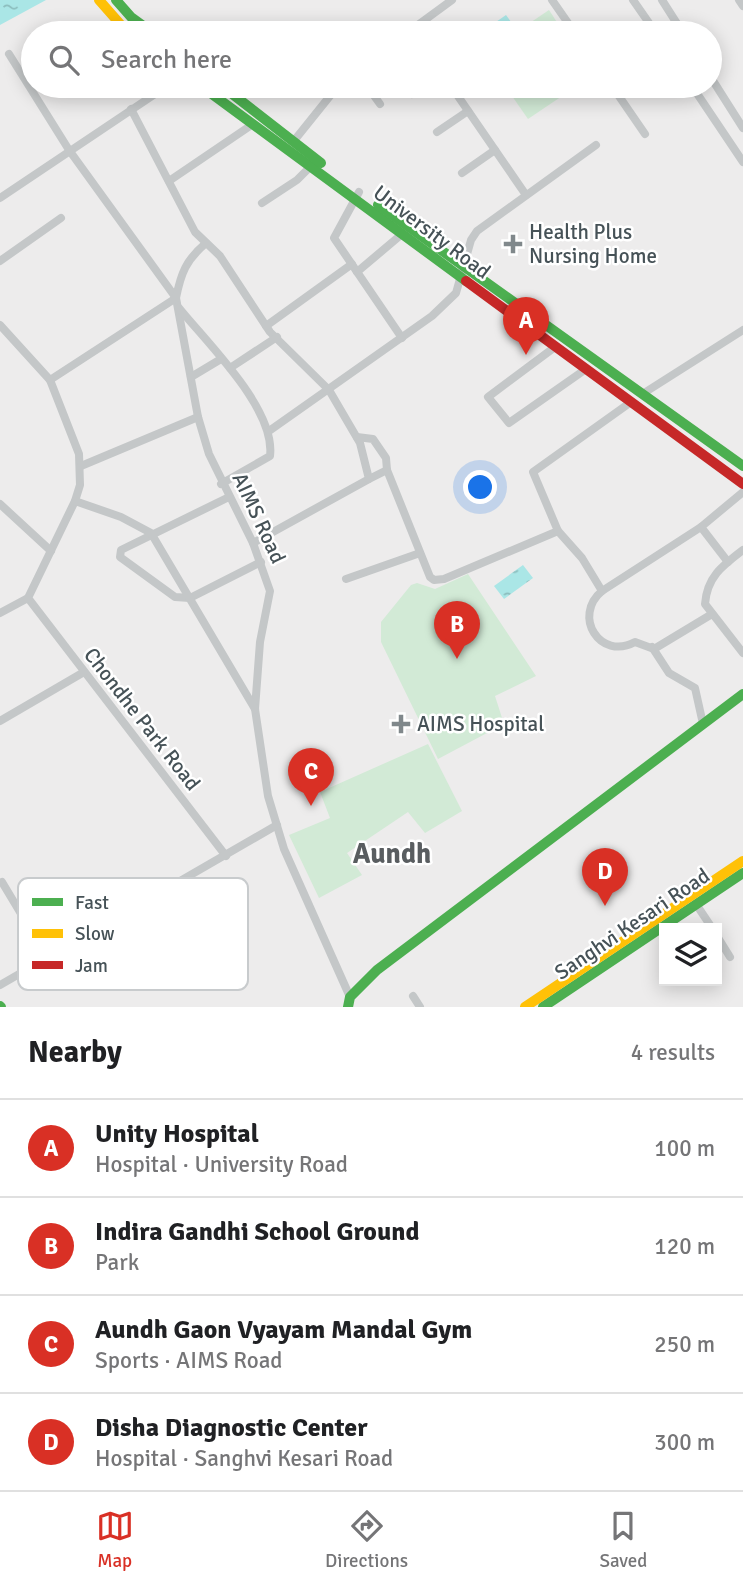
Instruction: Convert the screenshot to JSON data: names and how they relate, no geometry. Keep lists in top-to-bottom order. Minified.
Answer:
{"streets":{"main road":["University Road","AIMS Road","Sanghvi Kesari Road"],"street":["Chondhe Park Road"]},"districts":["Aundh"],"places":{"health":["Health Plus Nursing Home","AIMS Hospital"]},"legend":["Fast","Slow","Jam"],"page":{"search":"Search here","pins":["A","B","C","D"],"heading":["Nearby","4 results"],"list":[{"mark":"A","name":"Unity Hospital","note":"Hospital · University Road","value":"100 m"},{"mark":"B","name":"Indira Gandhi School Ground","note":"Park","value":"120 m"},{"mark":"C","name":"Aundh Gaon Vyayam Mandal Gym","note":"Sports · AIMS Road","value":"250 m"},{"mark":"D","name":"Disha Diagnostic Center","note":"Hospital · Sanghvi Kesari Road","value":"300 m"}],"nav":["Map","Directions","Saved"]}}
